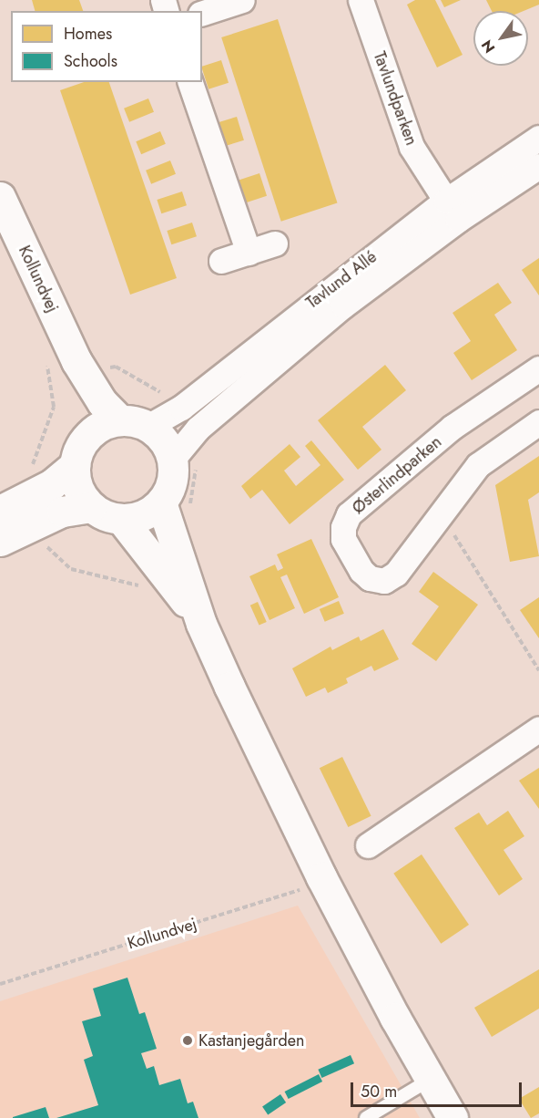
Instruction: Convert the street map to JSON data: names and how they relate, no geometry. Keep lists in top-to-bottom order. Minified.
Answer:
{"streets":{"street":["Tavlundparken","Kollundvej","Tavlund Allé","Østerlindparken"]},"crossings":[["Tavlundparken","Tavlund Allé"],["Kollundvej","Tavlund Allé"]],"places":["Kastanjegården"],"legend":["Homes","Schools"],"scale_bar":"50 m","north":"bottom left"}
